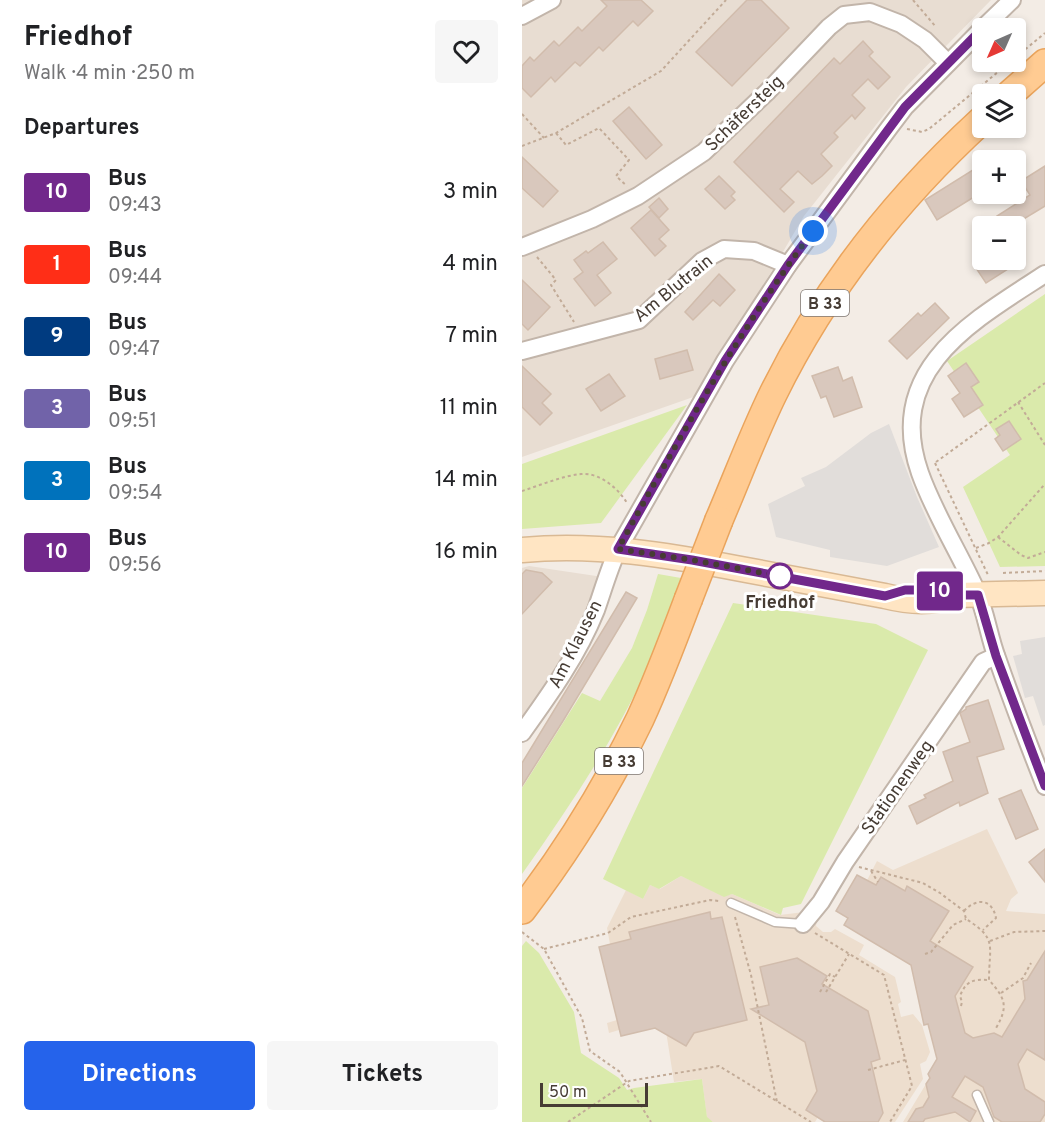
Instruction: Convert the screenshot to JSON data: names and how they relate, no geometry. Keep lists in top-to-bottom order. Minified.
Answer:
{"streets":{"main road":["B 33"],"street":["Schäfersteig","Am Blutrain","Am Klausen","Stationenweg"]},"crossings":[["Schäfersteig","Am Klausen"],["Am Blutrain","Am Klausen"]],"places":["Friedhof"],"lines":["bus line 10"],"scale_bar":"50 m","north":"bottom left","page":{"heading":[["Friedhof","Walk · 4 min · 250 m"],"Departures"],"on_map":"10","map_buttons":["+","−"],"list":[{"mark":"10","name":"Bus","note":"09:43","value":"3 min"},{"mark":"1","name":"Bus","note":"09:44","value":"4 min"},{"mark":"9","name":"Bus","note":"09:47","value":"7 min"},{"mark":"3","name":"Bus","note":"09:51","value":"11 min"},{"mark":"3","name":"Bus","note":"09:54","value":"14 min"},{"mark":"10","name":"Bus","note":"09:56","value":"16 min"}],"buttons":["Directions","Tickets"],"scale":"50 m"}}
